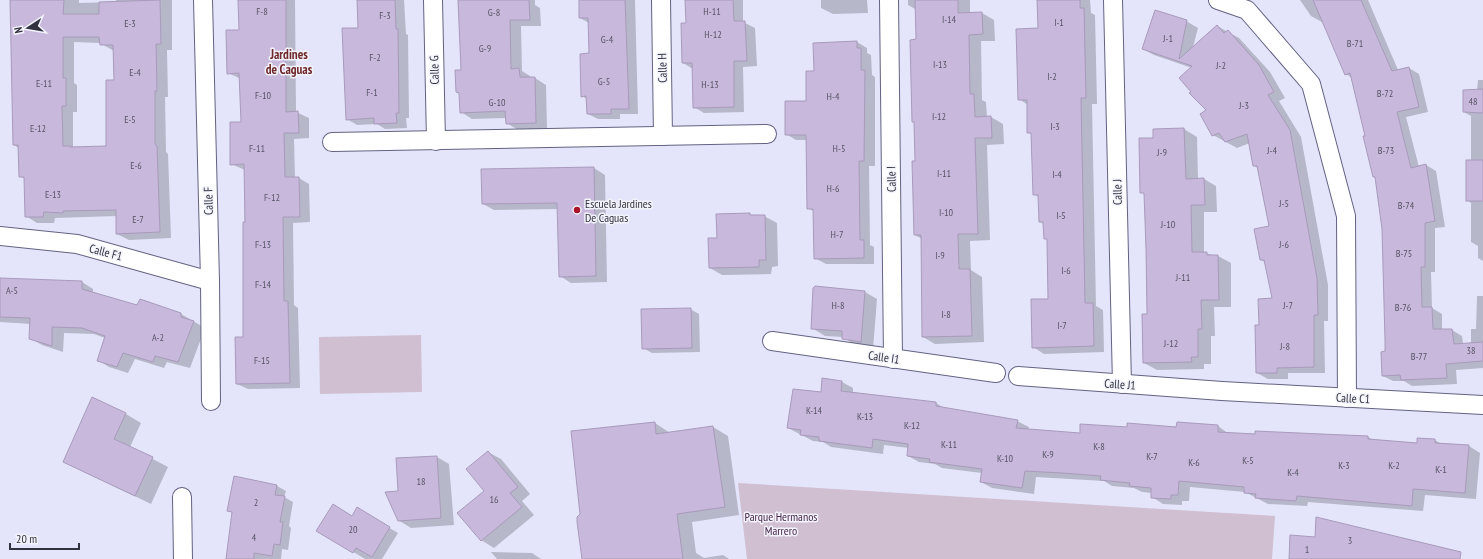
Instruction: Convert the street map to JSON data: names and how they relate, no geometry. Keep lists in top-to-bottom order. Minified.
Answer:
{"streets":{"street":["Calle H","Calle G","Calle I","Calle J","Calle F","Calle F1","Calle I1","Calle J1","Calle C1"]},"crossings":[["Calle I","Calle I1"],["Calle J","Calle J1"],["Calle F","Calle F1"],["Calle J1","Calle C1"]],"districts":["Jardines de Caguas"],"parks":["Parque Hermanos Marrero"],"places":["Escuela Jardines De Caguas"],"house_numbers":["F-8","H-11","G-8","F-3","I-14","I-1","E-3","H-12","J-1","G-4","B-71","G-9","F-2","I-13","J-2","E-4","I-2","G-5","E-11","H-13","F-1","B-72","F-10","H-4","48","G-10","J-3","I-12","E-5","I-3","E-12","F-11","H-5","J-4","B-73","J-9","E-6","I-11","I-4","H-6","E-13","F-12","J-5","B-74","I-10","I-5","E-7","J-10","H-7","F-13","J-6","B-75","I-9","I-6","J-11","F-14","A-5","H-8","J-7","B-76","I-8","I-7","A-2","J-12","J-8","38","B-77","F-15","K-14","K-13","K-12","K-11","K-8","K-9","K-7","K-10","K-5","K-6","K-3","K-2","K-1","K-4","18","16","2","20","4","3","1"],"scale_bar":"20 m","north":"left"}
